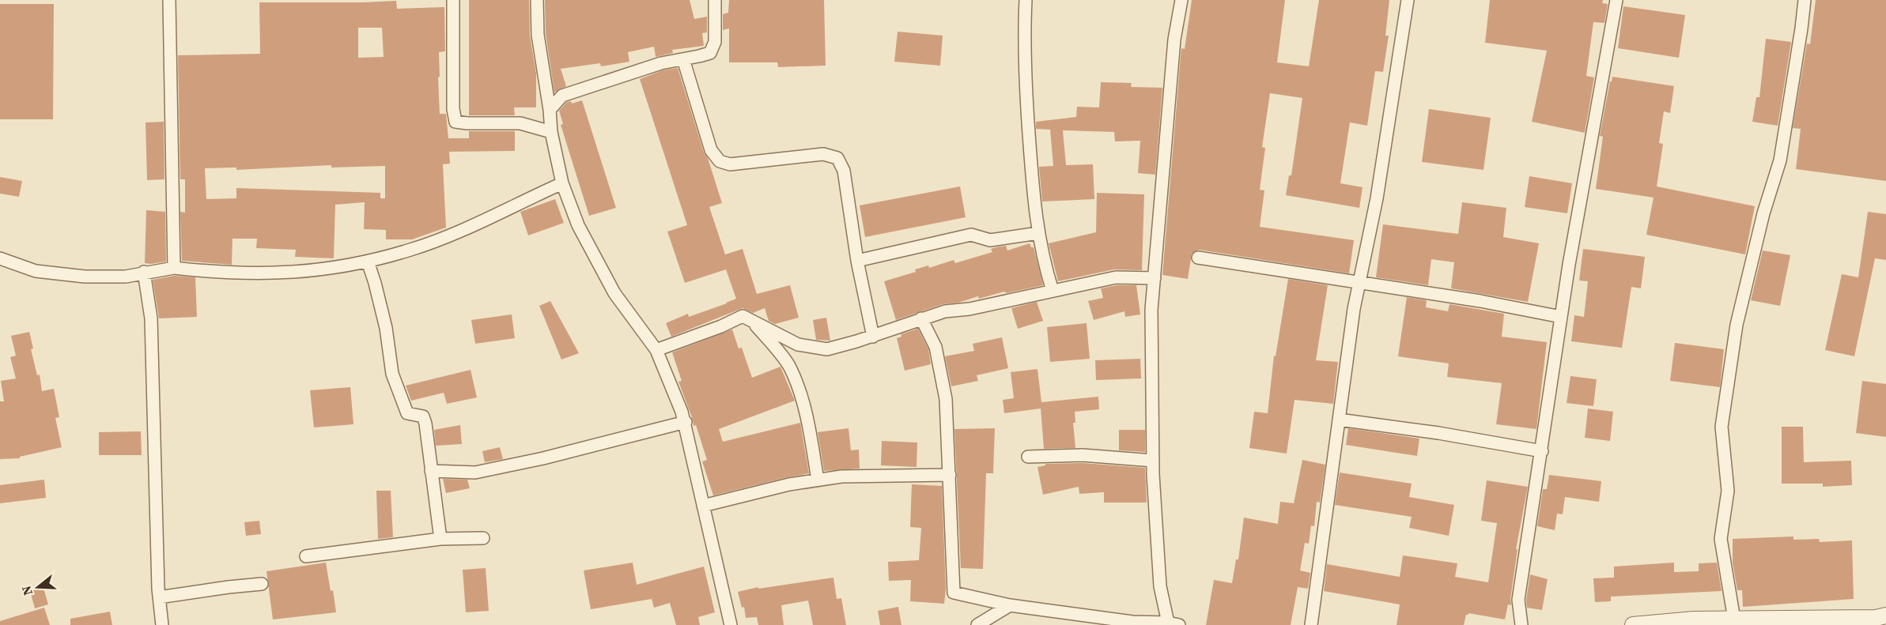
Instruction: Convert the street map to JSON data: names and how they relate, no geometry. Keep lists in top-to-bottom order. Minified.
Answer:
{"north":"left"}
